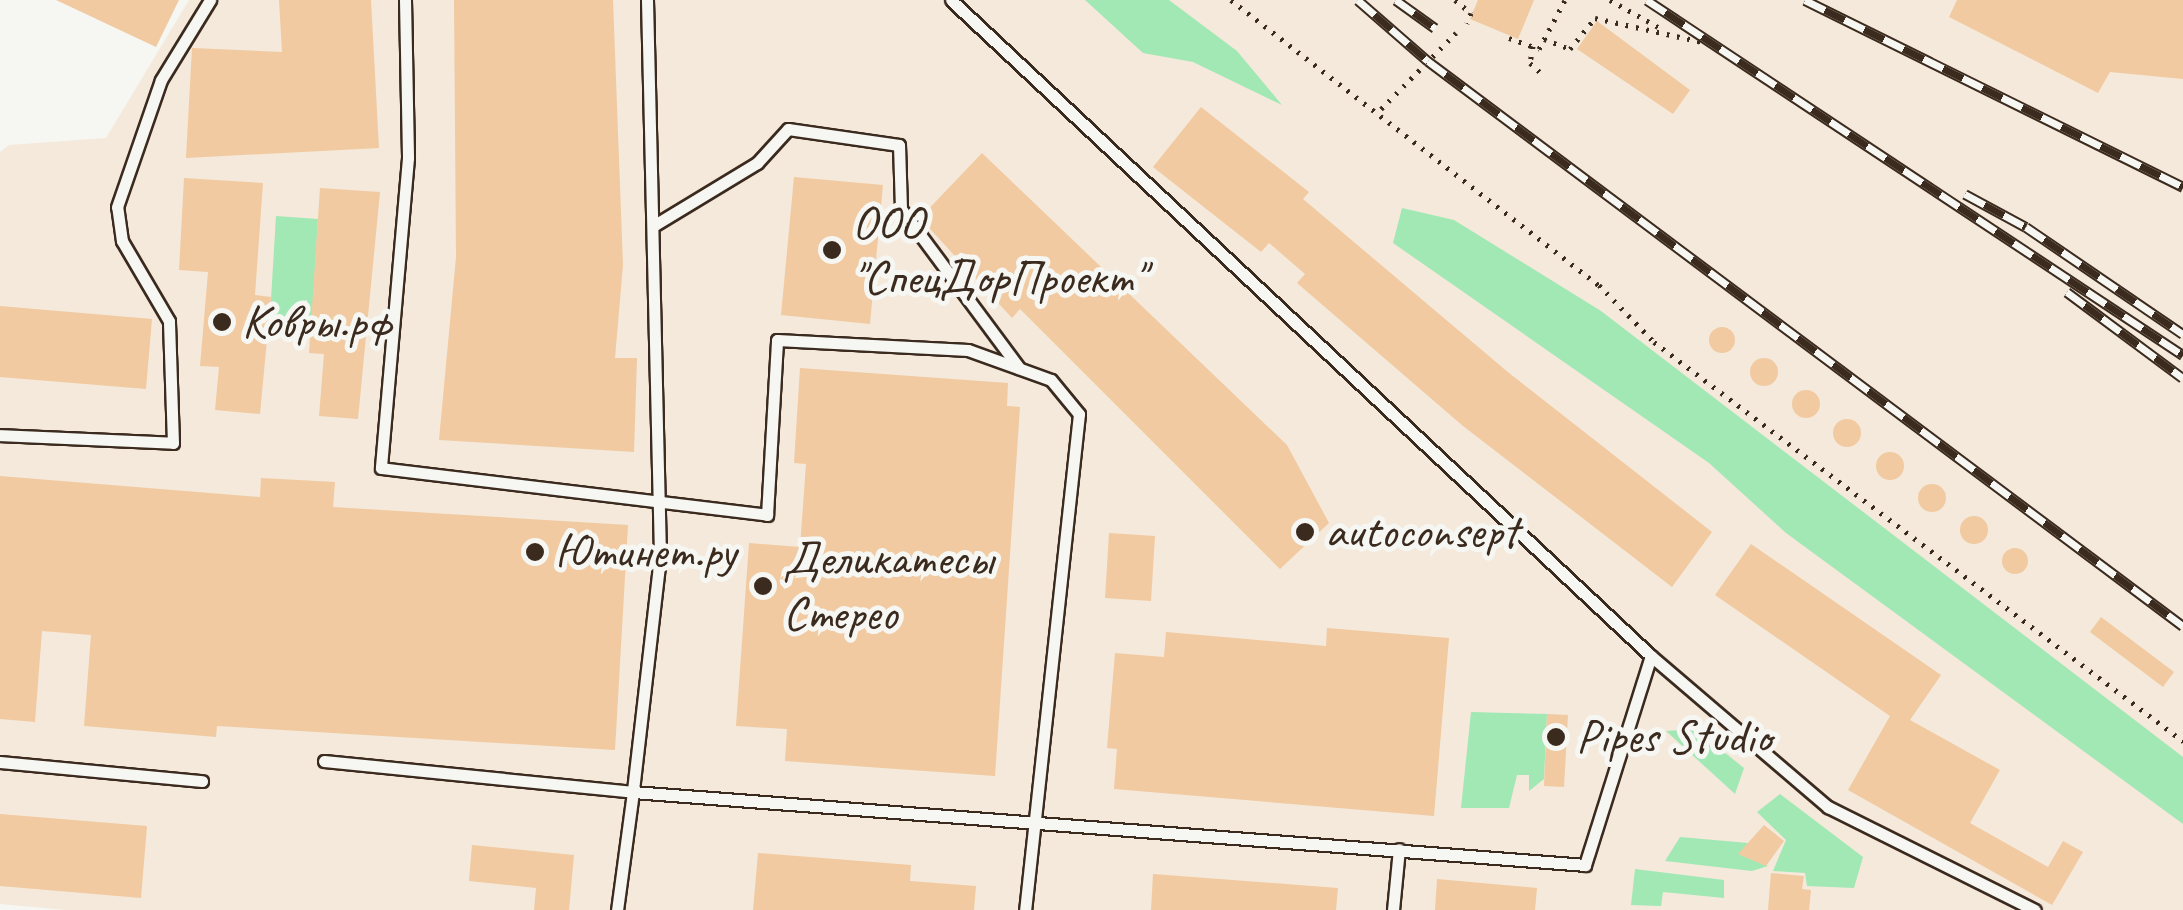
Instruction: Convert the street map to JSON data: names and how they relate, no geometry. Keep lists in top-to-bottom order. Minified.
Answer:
{"places":["ООО \"СпецДорПроект\"","Ковры.рф","autoconsept","Ютинет.ру","Деликатесы Стерео","Pipes Studio"]}
